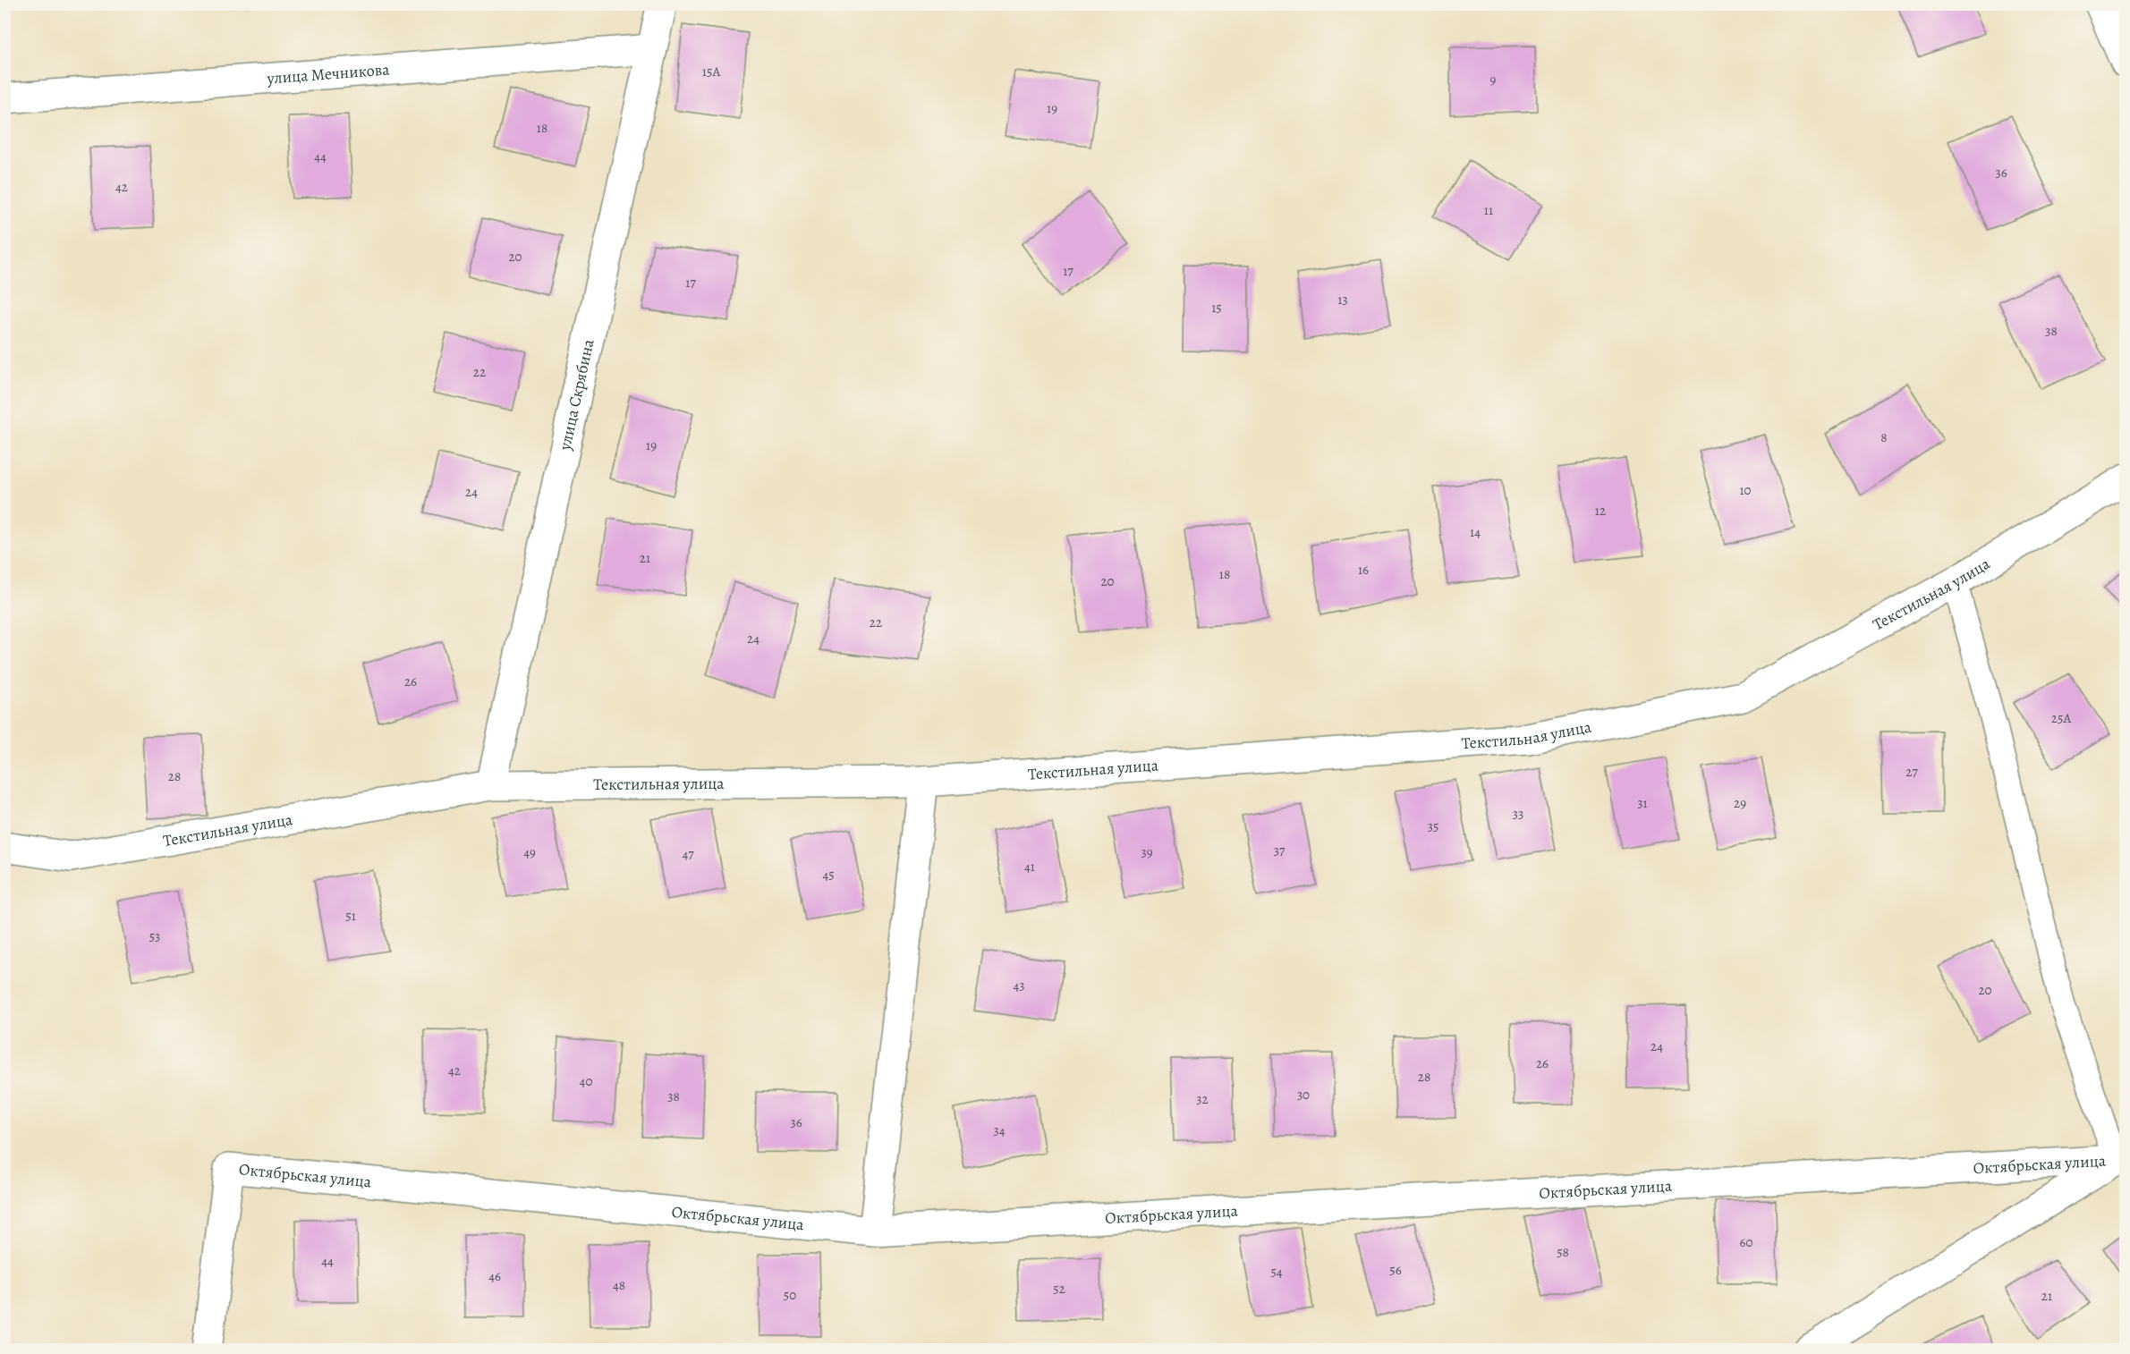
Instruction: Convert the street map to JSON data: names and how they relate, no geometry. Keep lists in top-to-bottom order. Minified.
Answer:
{"streets":{"street":["улица Мечникова","улица Скрябина","Текстильная улица","Октябрьская улица"]},"crossings":[["улица Мечникова","улица Скрябина"],["улица Скрябина","Текстильная улица"]],"house_numbers":["15А","9","19","18","44","36","42","11","20","17","17","13","15","38","22","8","19","10","24","12","14","21","16","18","20","22","24","26","25А","27","28","31","29","33","35","37","49","39","47","41","45","51","53","43","20","24","26","42","28","40","30","38","32","36","34","60","58","44","56","54","46","48","52","50","21"]}
